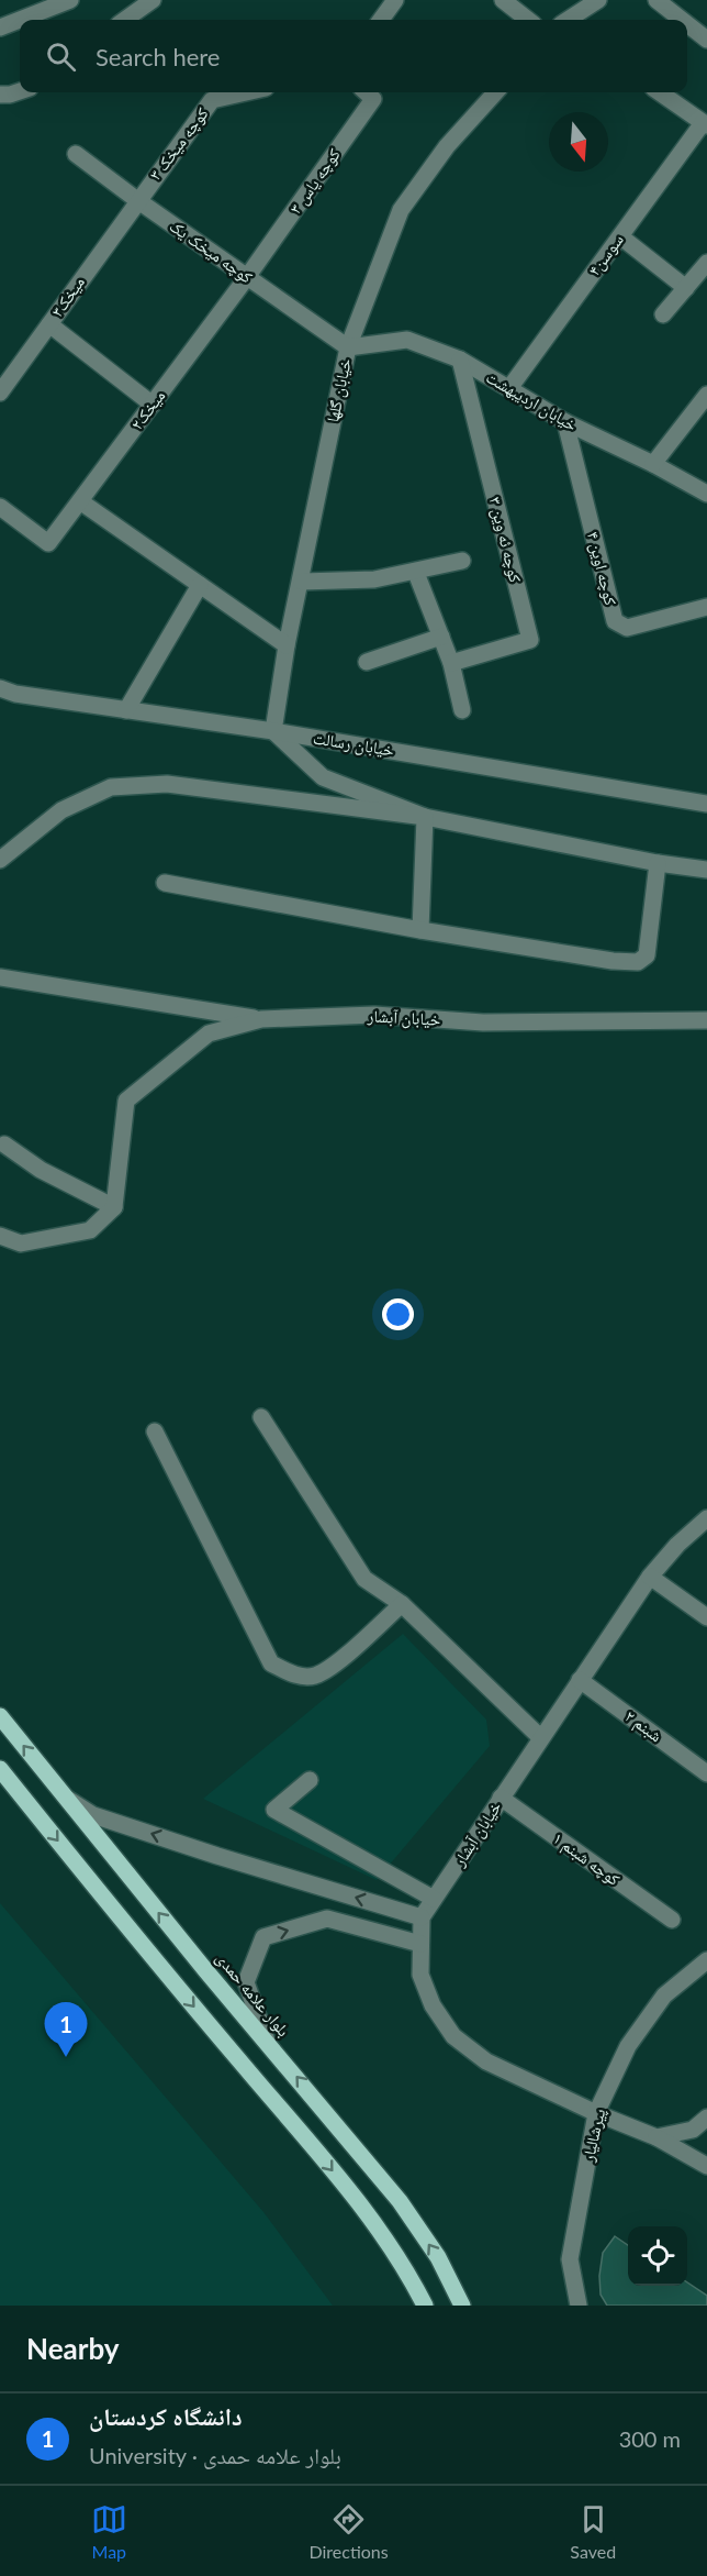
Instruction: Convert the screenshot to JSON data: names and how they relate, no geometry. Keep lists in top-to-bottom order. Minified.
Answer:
{"streets":{"main road":["بلوار علامه حمدی"],"street":["کوچه میخک ۳","کوچه یاس ۳","کوچه میخک یک","سوسن۴","میخک۳","خیابان گلها","خیابان اردیبهشت","میخک۲","کوچه ئه وین ۳","کوچه اوین ۴","خیابان رسالت","خیابان آبشار","شبنم ۲","کوچه شبنم ۱","پیرشالیار"]},"crossings":[["کوچه میخک ۳","کوچه میخک یک"],["کوچه میخک ۳","میخک۳"],["کوچه یاس ۳","کوچه میخک یک"],["کوچه یاس ۳","میخک۲"],["کوچه میخک یک","میخک۳"],["کوچه میخک یک","خیابان گلها"],["کوچه میخک یک","خیابان اردیبهشت"],["کوچه میخک یک","میخک۲"],["سوسن۴","خیابان اردیبهشت"],["خیابان گلها","خیابان اردیبهشت"],["خیابان گلها","خیابان رسالت"],["خیابان اردیبهشت","کوچه ئه وین ۳"],["خیابان اردیبهشت","کوچه اوین ۴"],["خیابان آبشار","شبنم ۲"],["خیابان آبشار","کوچه شبنم ۱"]],"north":"bottom","page":{"search":"Search here","pins":"1","heading":"Nearby","list":[{"mark":"1","name":"دانشگاه کردستان","note":"University · بلوار علامه حمدی","value":"300 m"}],"nav":["Map","Directions","Saved"]}}
